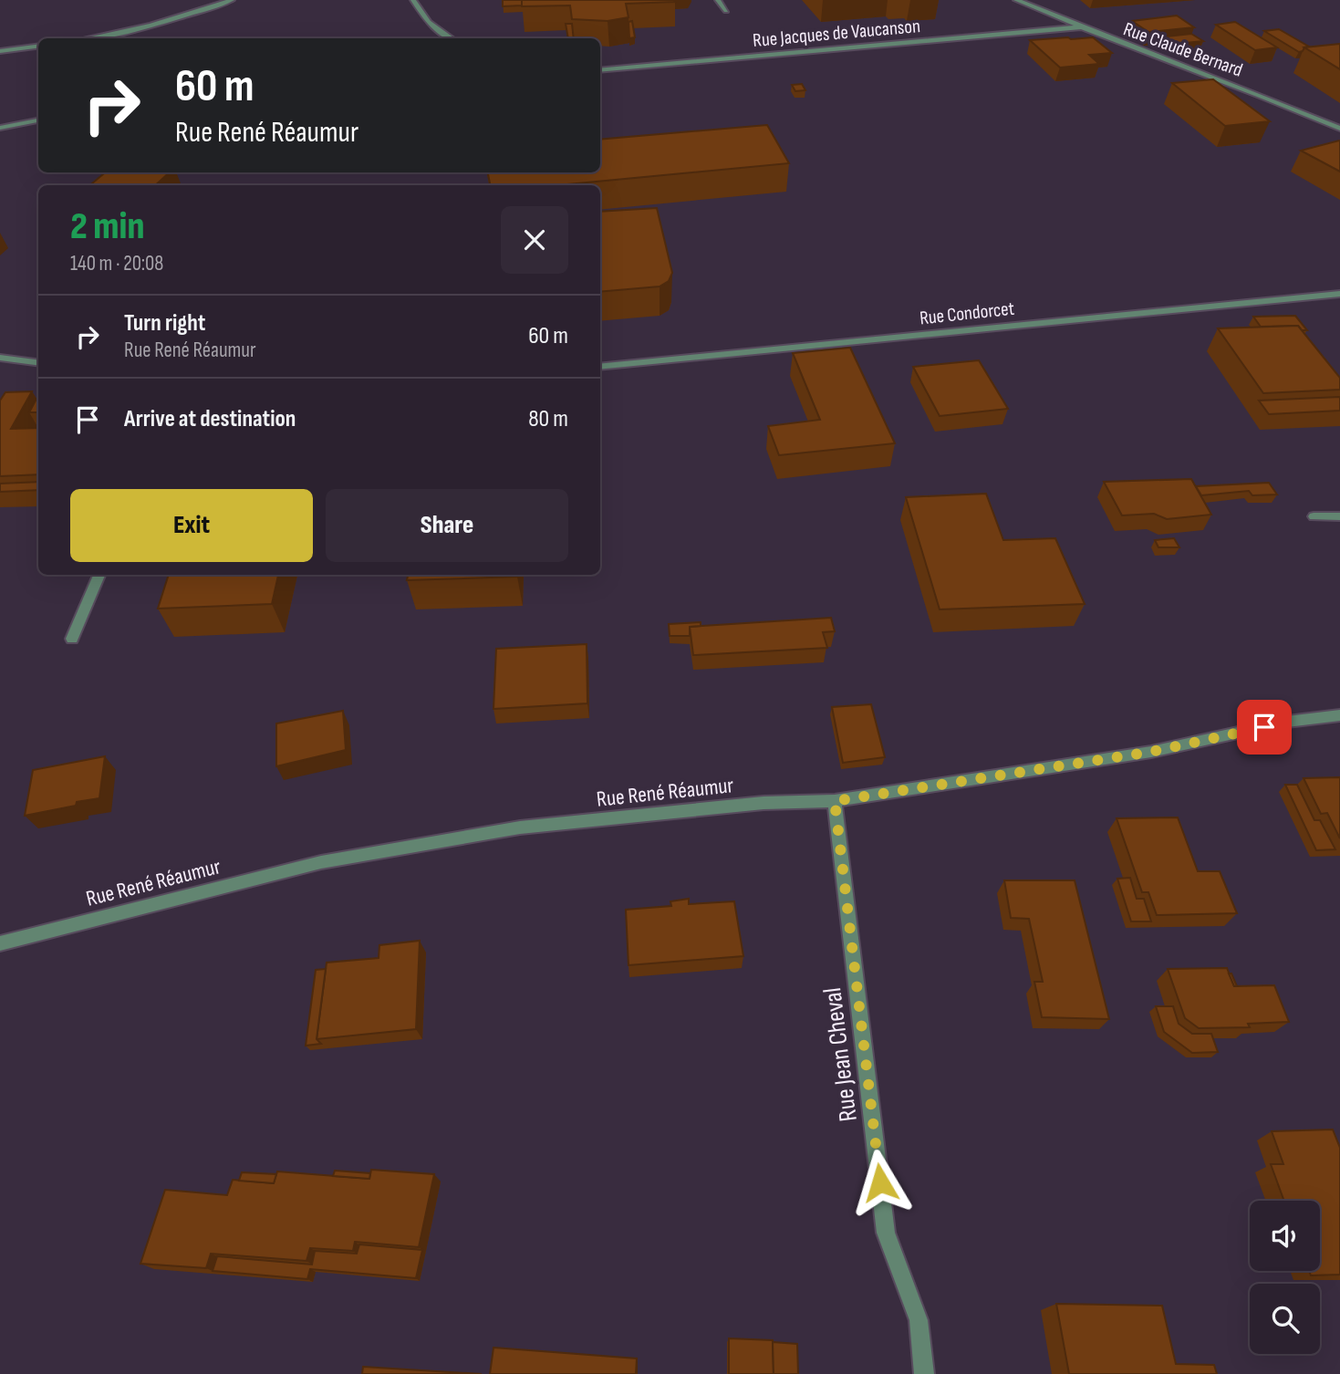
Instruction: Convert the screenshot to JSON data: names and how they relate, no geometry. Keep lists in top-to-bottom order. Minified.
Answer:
{"streets":{"street":["Rue Jacques de Vaucanson","Rue Claude Bernard","Rue Condorcet","Rue René Réaumur","Rue Jean Cheval"]},"crossings":[["Rue Jacques de Vaucanson","Rue Claude Bernard"],["Rue René Réaumur","Rue Jean Cheval"]],"page":{"turn":["60 m","Rue René Réaumur"],"heading":["2 min","140 m · 20:08"],"list":[{"name":"Turn right","note":"Rue René Réaumur","value":"60 m"},{"name":"Arrive at destination","value":"80 m"}],"buttons":["Exit","Share"]}}
